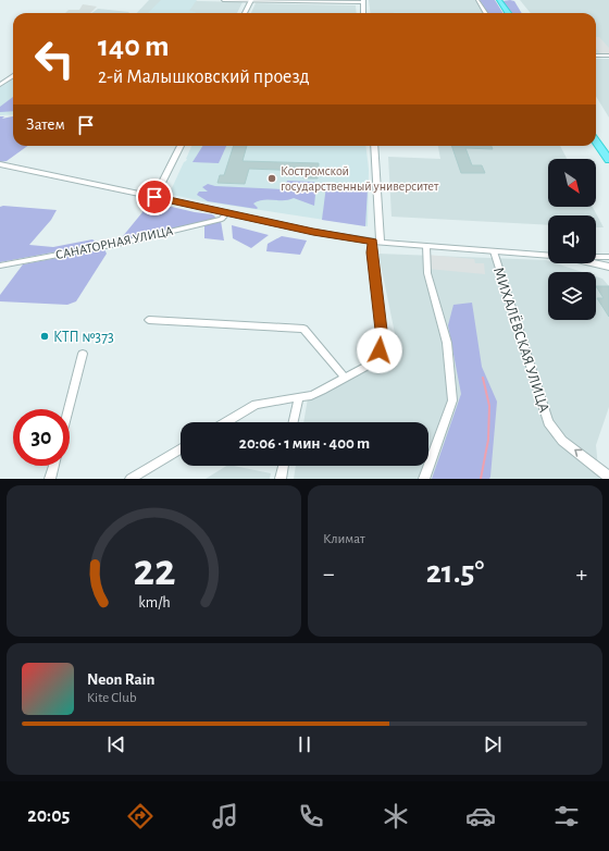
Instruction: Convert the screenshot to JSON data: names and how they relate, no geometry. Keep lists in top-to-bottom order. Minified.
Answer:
{"streets":{"street":["САНАТОРНАЯ УЛИЦА","МИХАЛЁВСКАЯ УЛИЦА"]},"one_way":["МИХАЛЁВСКАЯ УЛИЦА"],"places":["Костромской государственный университет","КТП №373"],"north":"bottom right","page":{"turn":["140 m","2-й Малышковский проезд"],"then":"Затем","limit":"30","trip":"20:06 · 1 мин · 400 m","tile":"Климат","heat":["−","21.5°","+"],"song":["Neon Rain","Kite Club"],"tabs":"20:05","gauge":["22","km/h"]}}
